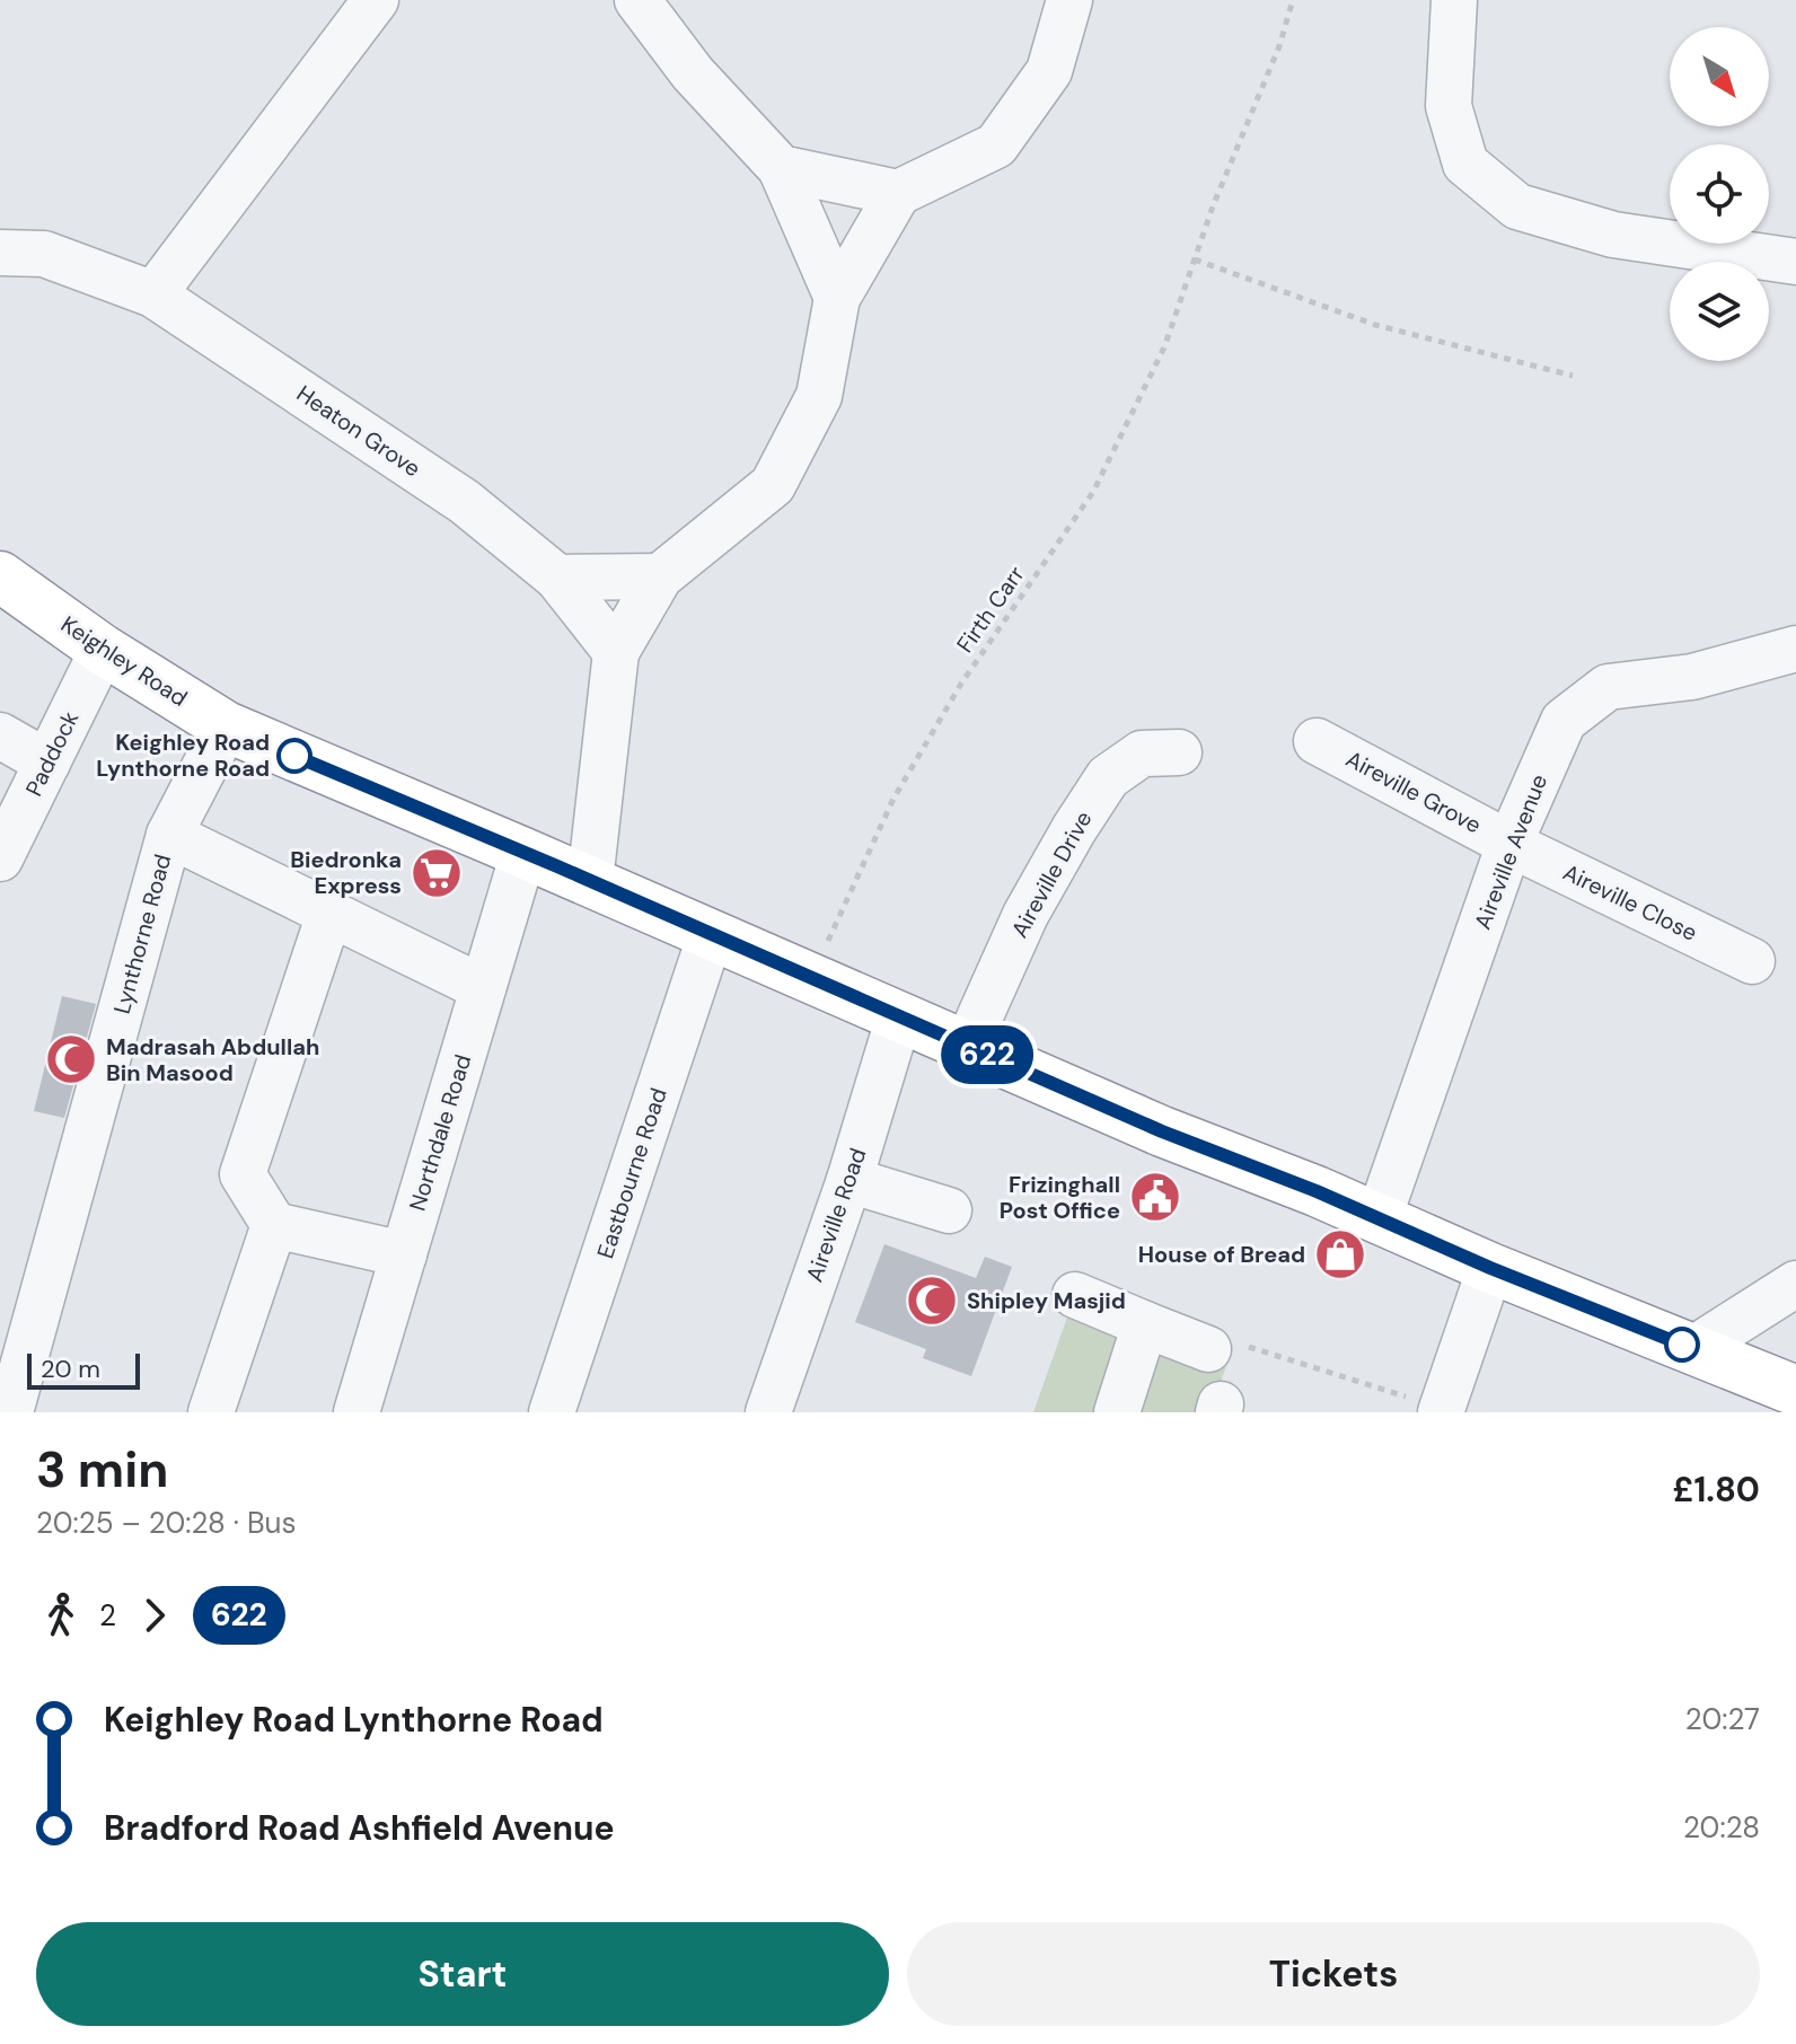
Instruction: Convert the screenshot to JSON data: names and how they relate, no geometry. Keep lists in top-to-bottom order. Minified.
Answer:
{"streets":{"highway":["Keighley Road"],"street":["Heaton Grove","Paddock","Aireville Grove","Aireville Avenue","Aireville Drive","Aireville Close","Lynthorne Road","Northdale Road","Eastbourne Road","Aireville Road"],"path":["Firth Carr"]},"crossings":[["Firth Carr","Keighley Road"],["Keighley Road","Paddock"],["Keighley Road","Aireville Avenue"],["Keighley Road","Aireville Drive"],["Keighley Road","Lynthorne Road"],["Keighley Road","Northdale Road"],["Keighley Road","Eastbourne Road"],["Keighley Road","Aireville Road"],["Aireville Grove","Aireville Avenue"],["Aireville Grove","Aireville Close"],["Aireville Avenue","Aireville Close"]],"places":{"other":["Keighley Road Lynthorne Road"],"supermarket":["Biedronka Express"],"mosque":["Madrasah Abdullah Bin Masood","Shipley Masjid"],"public building":["Frizinghall Post Office"],"shop":["House of Bread"]},"lines":["bus line 622"],"scale_bar":"20 m","north":"bottom right","page":{"on_map":"622","scale":"20 m","heading":["3 min","20:25 – 20:28 · Bus","£1.80"],"legs":["2","622"],"list":[{"name":"Keighley Road Lynthorne Road","value":"20:27"},{"name":"Bradford Road Ashfield Avenue","value":"20:28"}],"buttons":["Start","Tickets"]}}
